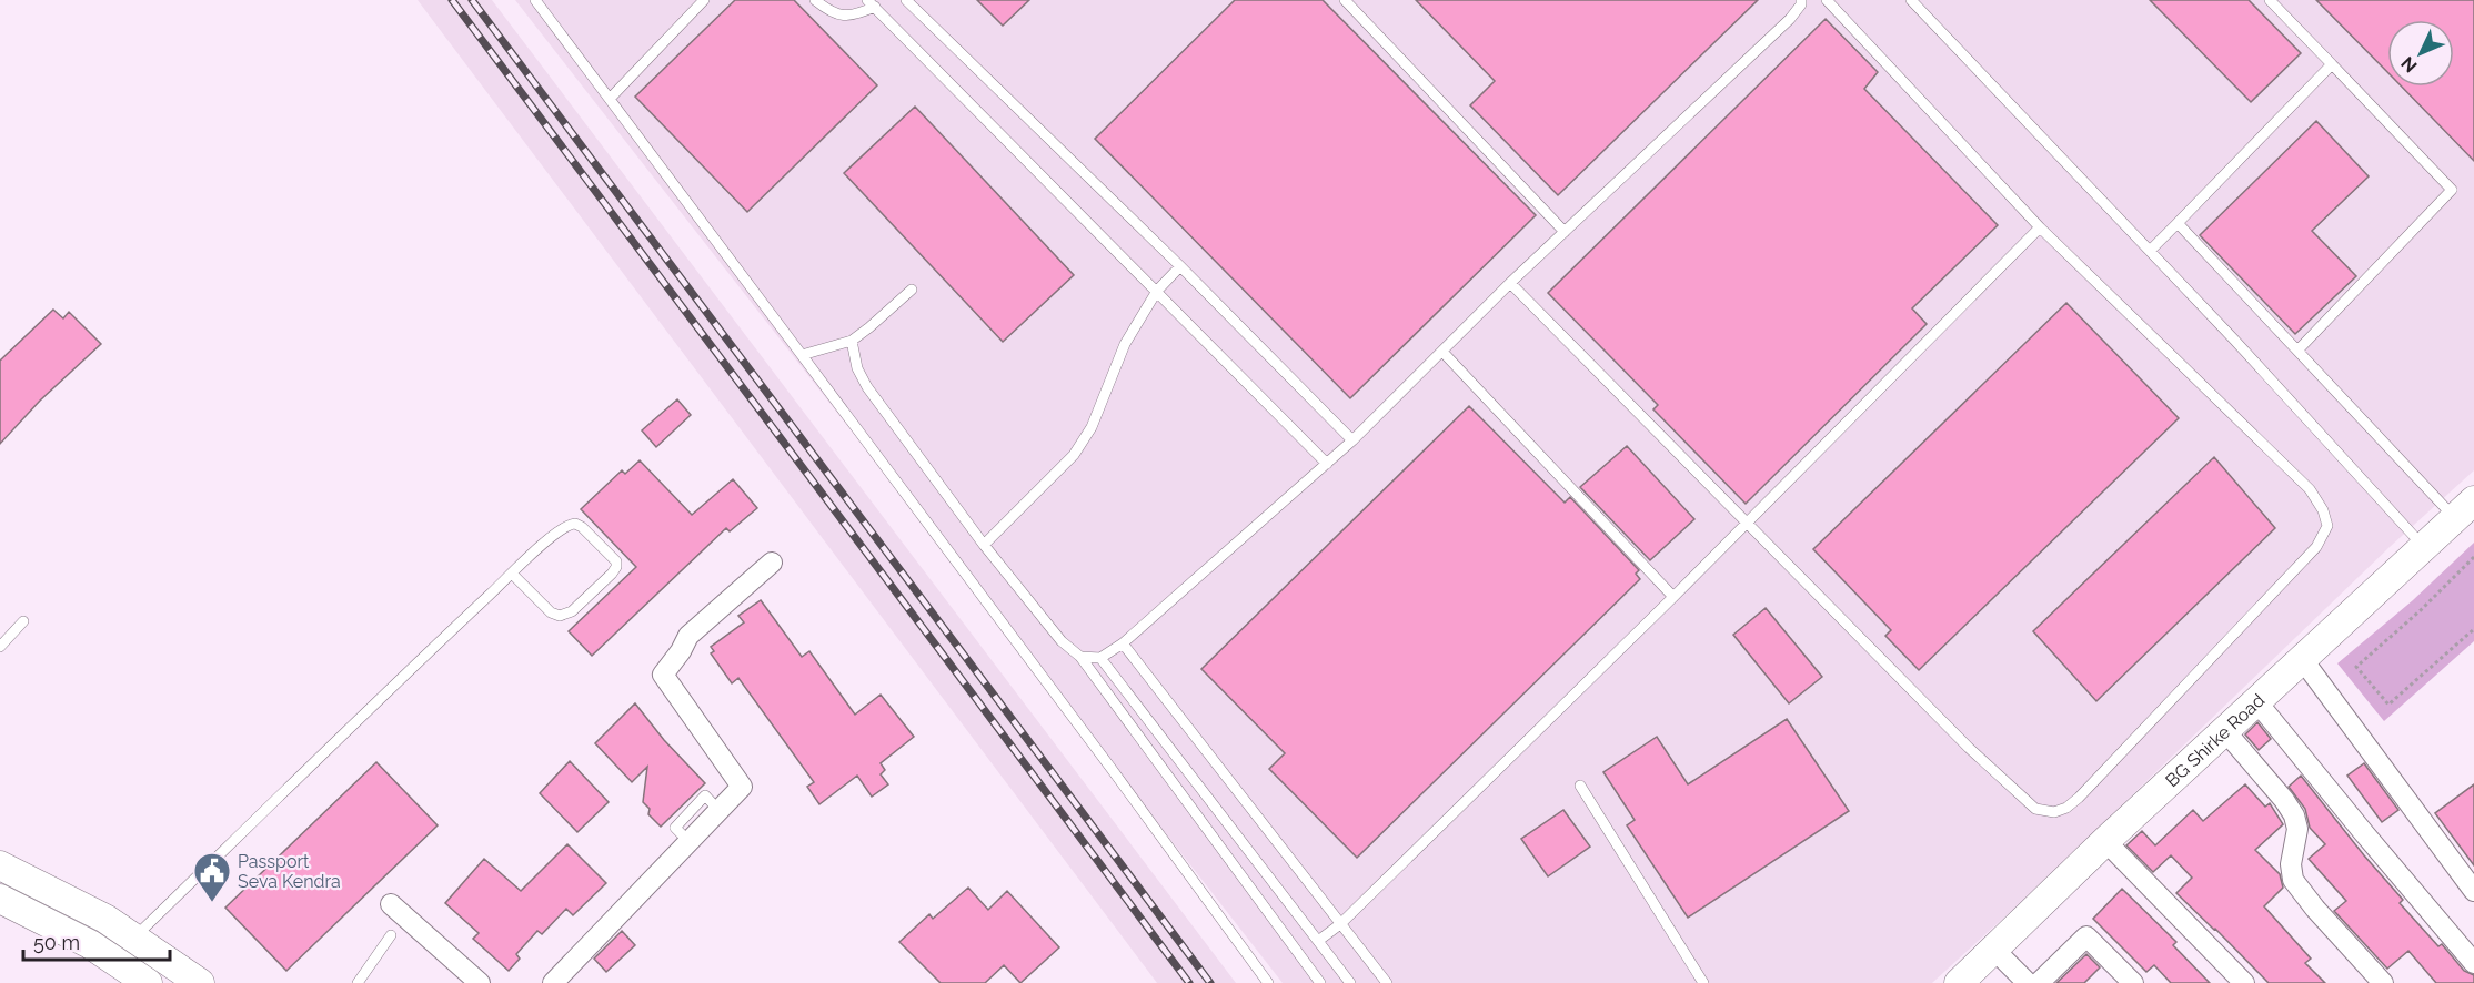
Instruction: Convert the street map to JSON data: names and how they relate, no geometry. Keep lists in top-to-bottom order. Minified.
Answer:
{"streets":{"street":["BG Shirke Road"]},"places":{"public building":["Passport Seva Kendra"]},"scale_bar":"50 m","north":"bottom left"}
